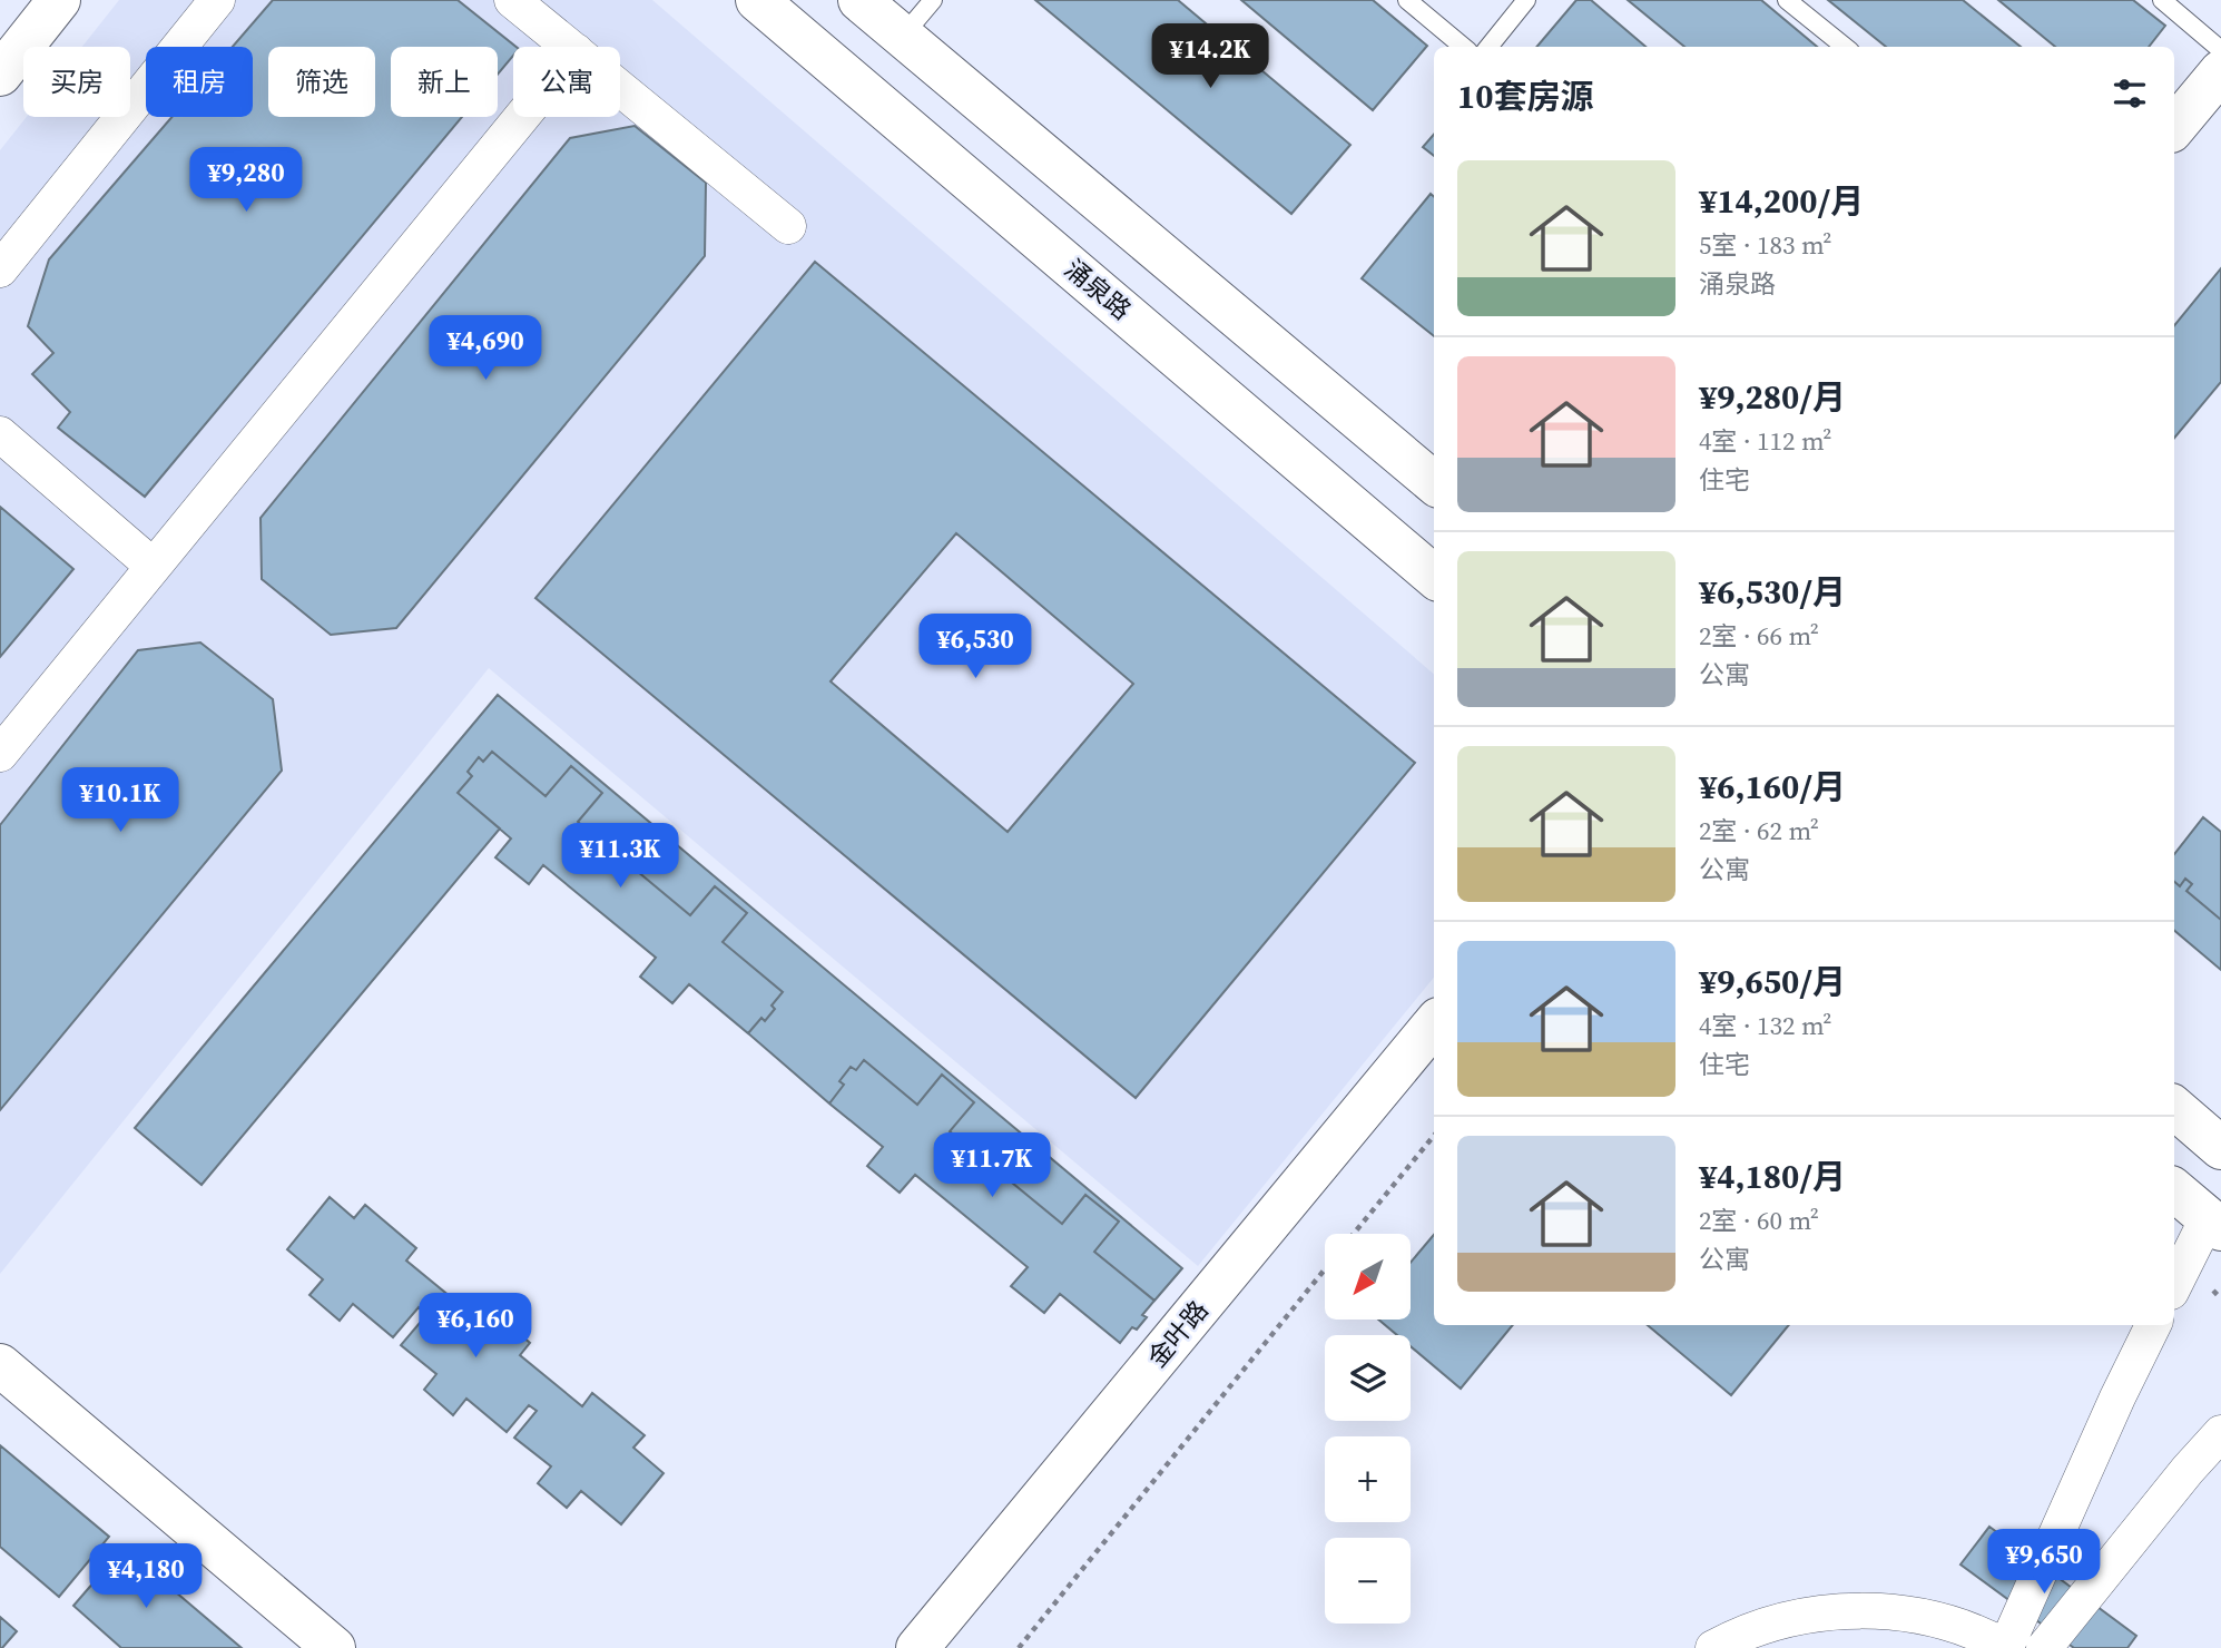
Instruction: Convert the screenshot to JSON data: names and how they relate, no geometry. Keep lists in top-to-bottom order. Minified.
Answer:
{"streets":{"main road":["涌泉路","金叶路"]},"north":"bottom left","page":{"price":["¥14.2K","¥9,280","¥4,690","¥6,530","¥10.1K","¥11.3K","¥11.7K","¥6,160","¥9,650","¥4,180"],"chip":["买房","租房","筛选","新上","公寓"],"heading":"10套房源","list":[{"name":"¥14,200/月","note":"5室 · 183 m² · 涌泉路"},{"name":"¥9,280/月","note":"4室 · 112 m² · 住宅"},{"name":"¥6,530/月","note":"2室 · 66 m² · 公寓"},{"name":"¥6,160/月","note":"2室 · 62 m² · 公寓"},{"name":"¥9,650/月","note":"4室 · 132 m² · 住宅"},{"name":"¥4,180/月","note":"2室 · 60 m² · 公寓"}],"map_buttons":["+","−"]}}
